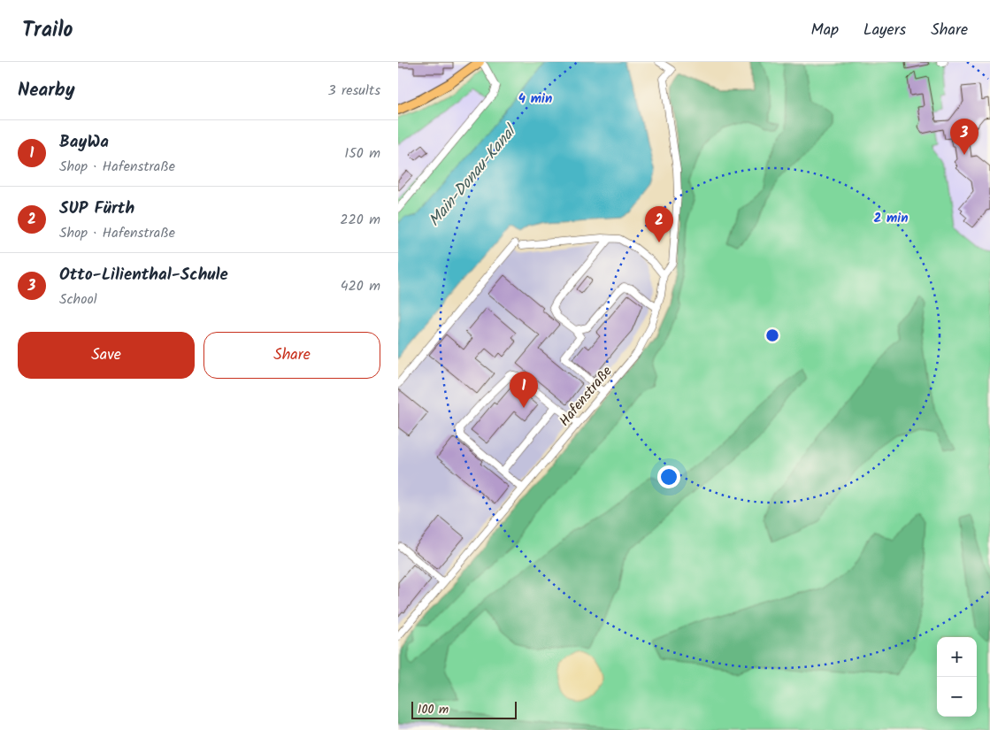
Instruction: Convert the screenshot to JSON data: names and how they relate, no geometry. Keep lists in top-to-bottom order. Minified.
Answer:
{"streets":{"street":["Hafenstraße"]},"water":["Main-Donau-Kanal"],"scale_bar":"100 m","page":{"header":"Trailo","nav":["Map","Layers","Share"],"heading":["Nearby","3 results"],"pins":["3","2","1"],"list":[{"mark":"1","name":"BayWa","note":"Shop · Hafenstraße","value":"150 m"},{"mark":"2","name":"SUP Fürth","note":"Shop · Hafenstraße","value":"220 m"},{"mark":"3","name":"Otto-Lilienthal-Schule","note":"School","value":"420 m"}],"buttons":["Save","Share"],"map_buttons":["+","−"],"scale":"100 m"},"rings":["4 min","2 min"]}
